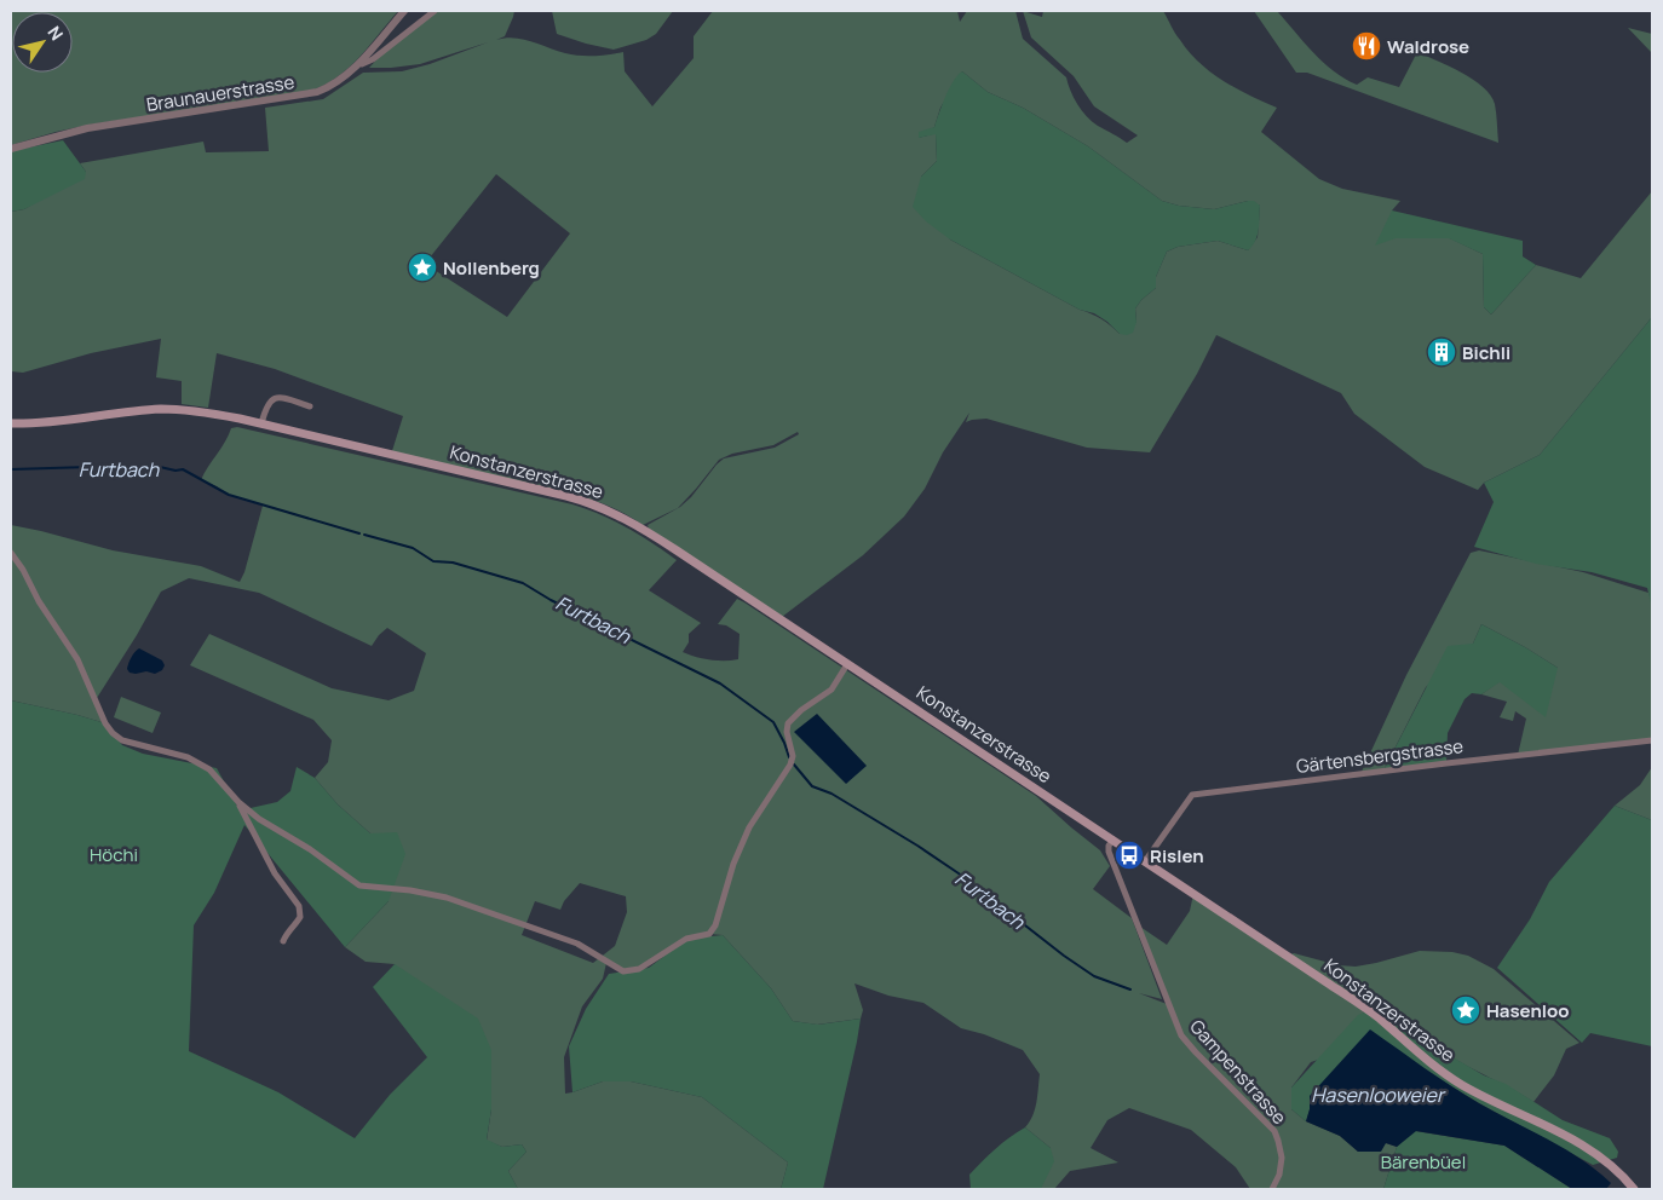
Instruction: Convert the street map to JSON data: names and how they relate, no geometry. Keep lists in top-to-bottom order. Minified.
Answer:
{"streets":{"main road":["Konstanzerstrasse"],"street":["Braunauerstrasse","Gärtensbergstrasse","Gampenstrasse"]},"crossings":[["Konstanzerstrasse","Gärtensbergstrasse"],["Konstanzerstrasse","Gampenstrasse"]],"water":["Furtbach","Hasenlooweier"],"parks":["Höchi","Bärenbüel"],"places":{"restaurant":["Waldrose"],"place":["Nollenberg","Hasenloo"],"building":["Bichli"],"bus stop":["Rislen"]},"north":"top right"}
